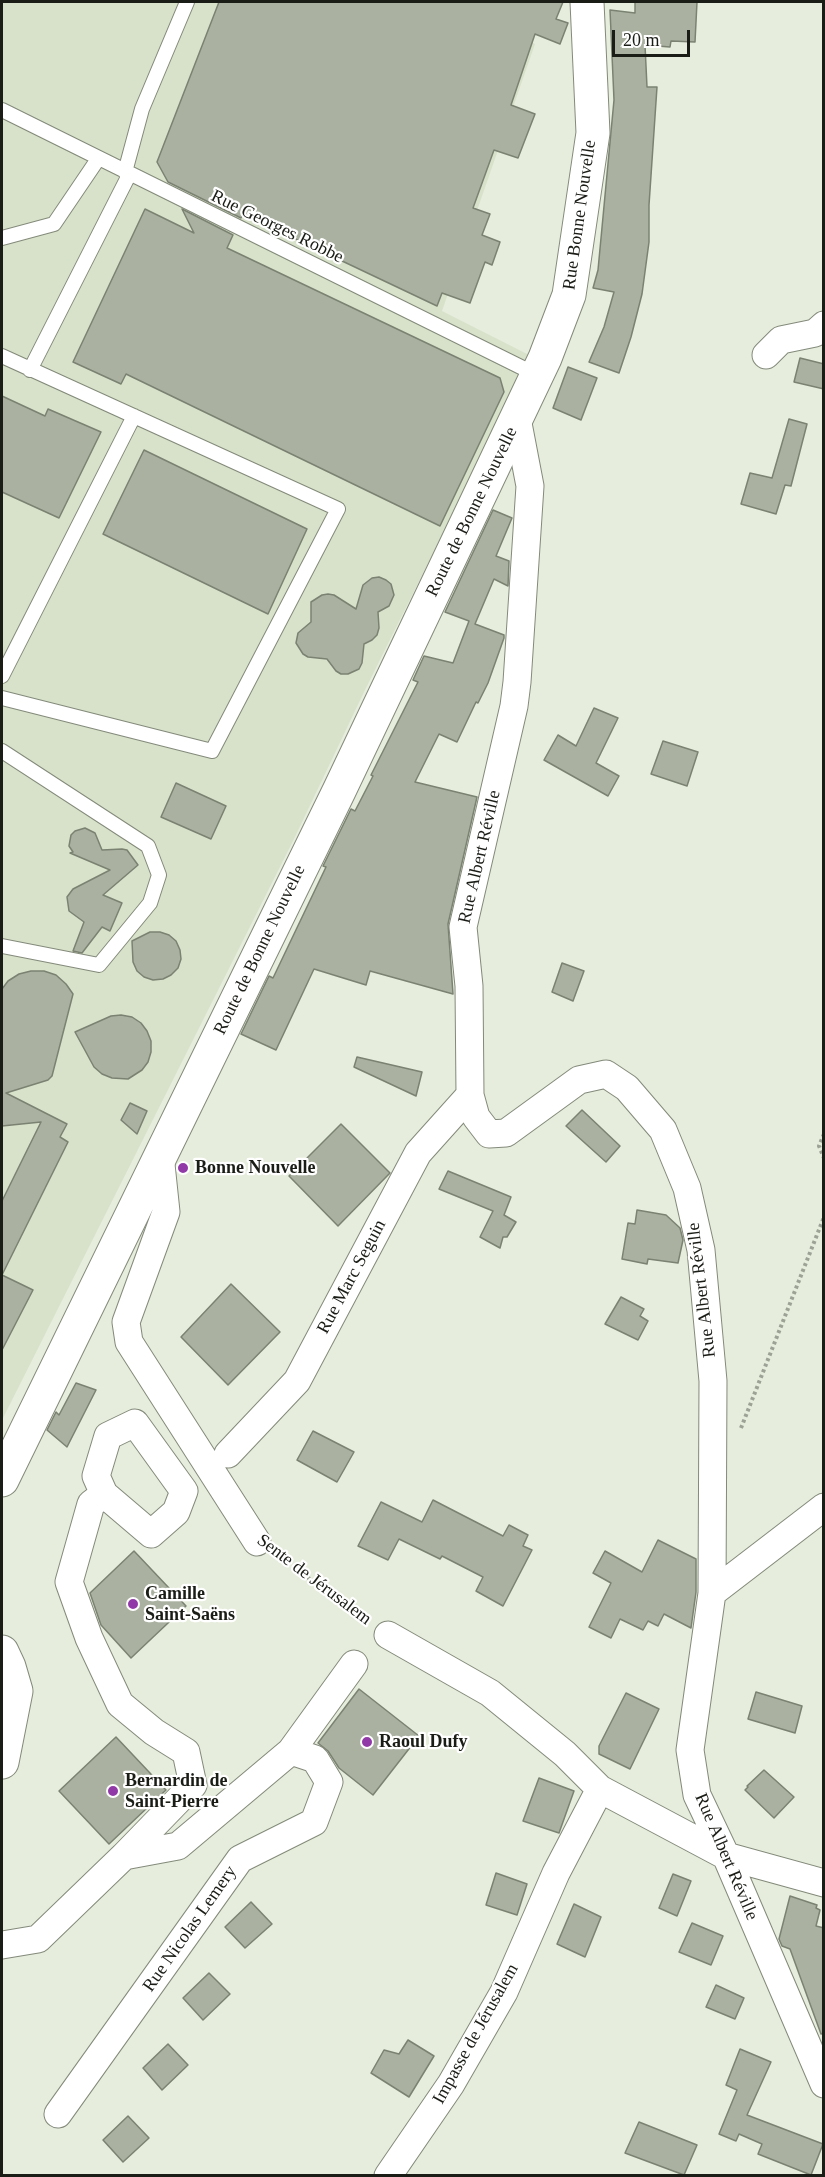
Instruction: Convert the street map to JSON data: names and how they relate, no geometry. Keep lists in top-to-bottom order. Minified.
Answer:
{"streets":{"main road":["Rue Bonne Nouvelle","Route de Bonne Nouvelle"],"street":["Rue Albert Réville","Rue Marc Seguin","Sente de Jérusalem","Rue Nicolas Lemery","Impasse de Jérusalem"],"lane":["Rue Georges Robbe"]},"crossings":[["Rue Bonne Nouvelle","Rue Georges Robbe"],["Rue Bonne Nouvelle","Route de Bonne Nouvelle"],["Rue Bonne Nouvelle","Rue Albert Réville"],["Route de Bonne Nouvelle","Rue Albert Réville"],["Route de Bonne Nouvelle","Sente de Jérusalem"],["Rue Albert Réville","Rue Marc Seguin"],["Rue Albert Réville","Sente de Jérusalem"],["Sente de Jérusalem","Impasse de Jérusalem"]],"places":["Bonne Nouvelle","Camille Saint-Saëns","Raoul Dufy","Bernardin de Saint-Pierre"],"scale_bar":"20 m"}
